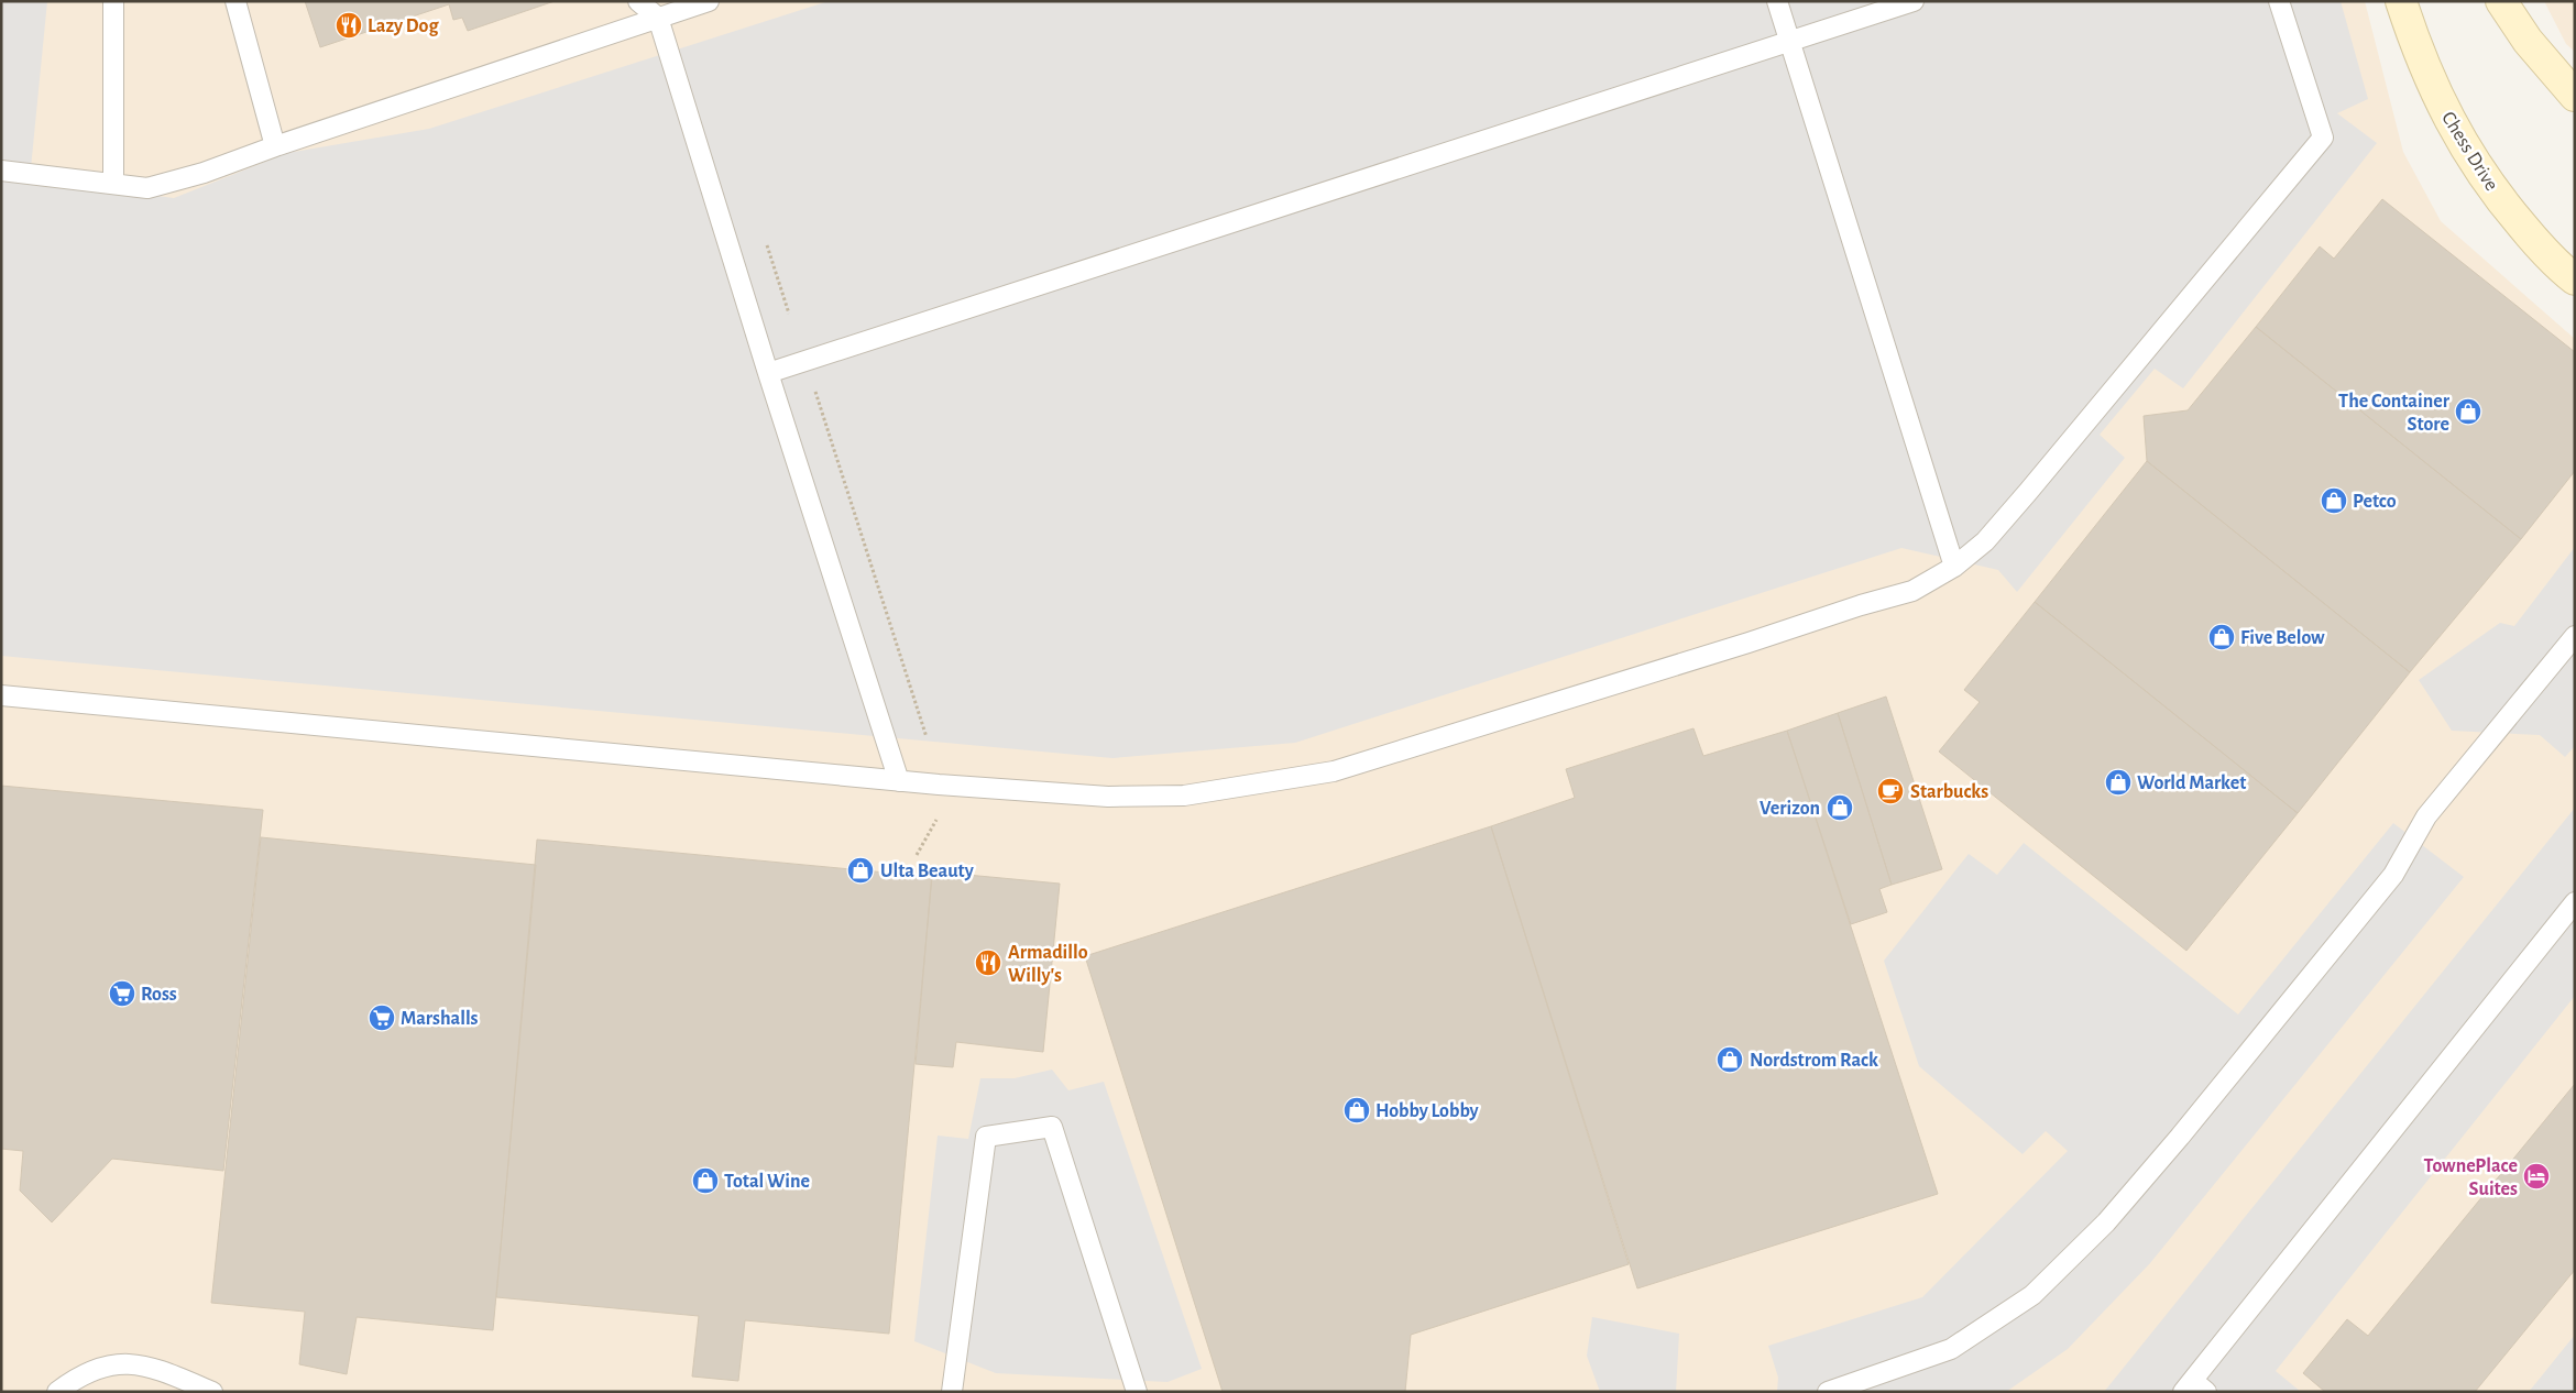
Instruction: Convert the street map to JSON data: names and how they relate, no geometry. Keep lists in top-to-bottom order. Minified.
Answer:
{"streets":{"main road":["Chess Drive"]},"places":{"restaurant":["Lazy Dog","Armadillo Willy's"],"shop":["The Container Store","Petco","Five Below","World Market","Verizon","Ulta Beauty","Nordstrom Rack","Hobby Lobby","Total Wine"],"cafe":["Starbucks"],"supermarket":["Ross","Marshalls"],"hotel":["TownePlace Suites"]}}
